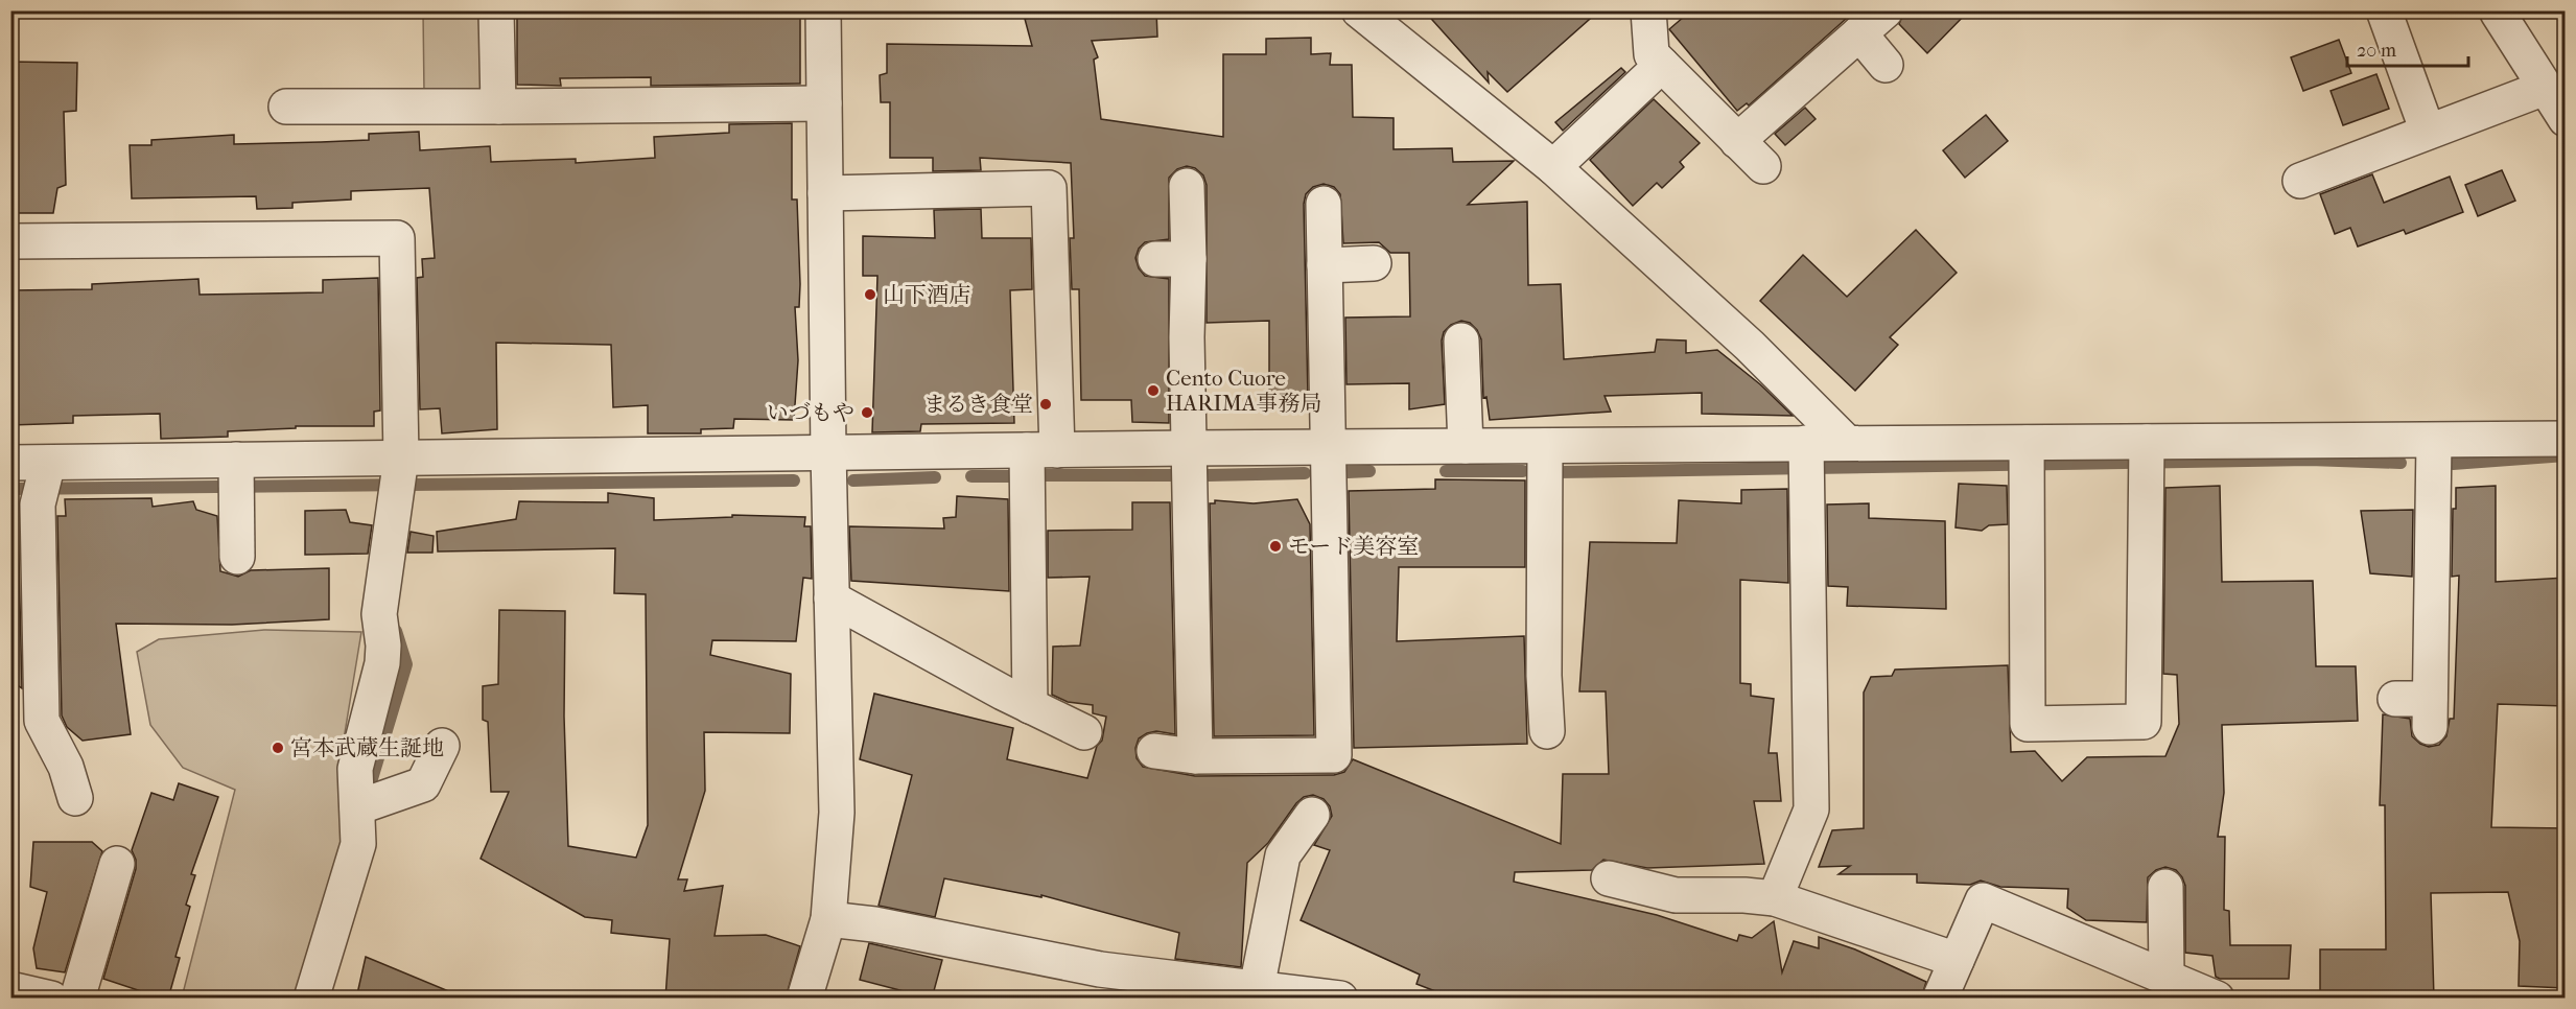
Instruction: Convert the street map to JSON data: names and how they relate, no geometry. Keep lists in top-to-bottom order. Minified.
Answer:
{"places":["山下酒店","Cento Cuore HARIMA事務局","まるき食堂","いづもや","モード美容室","宮本武蔵生誕地"],"scale_bar":"20 m"}
